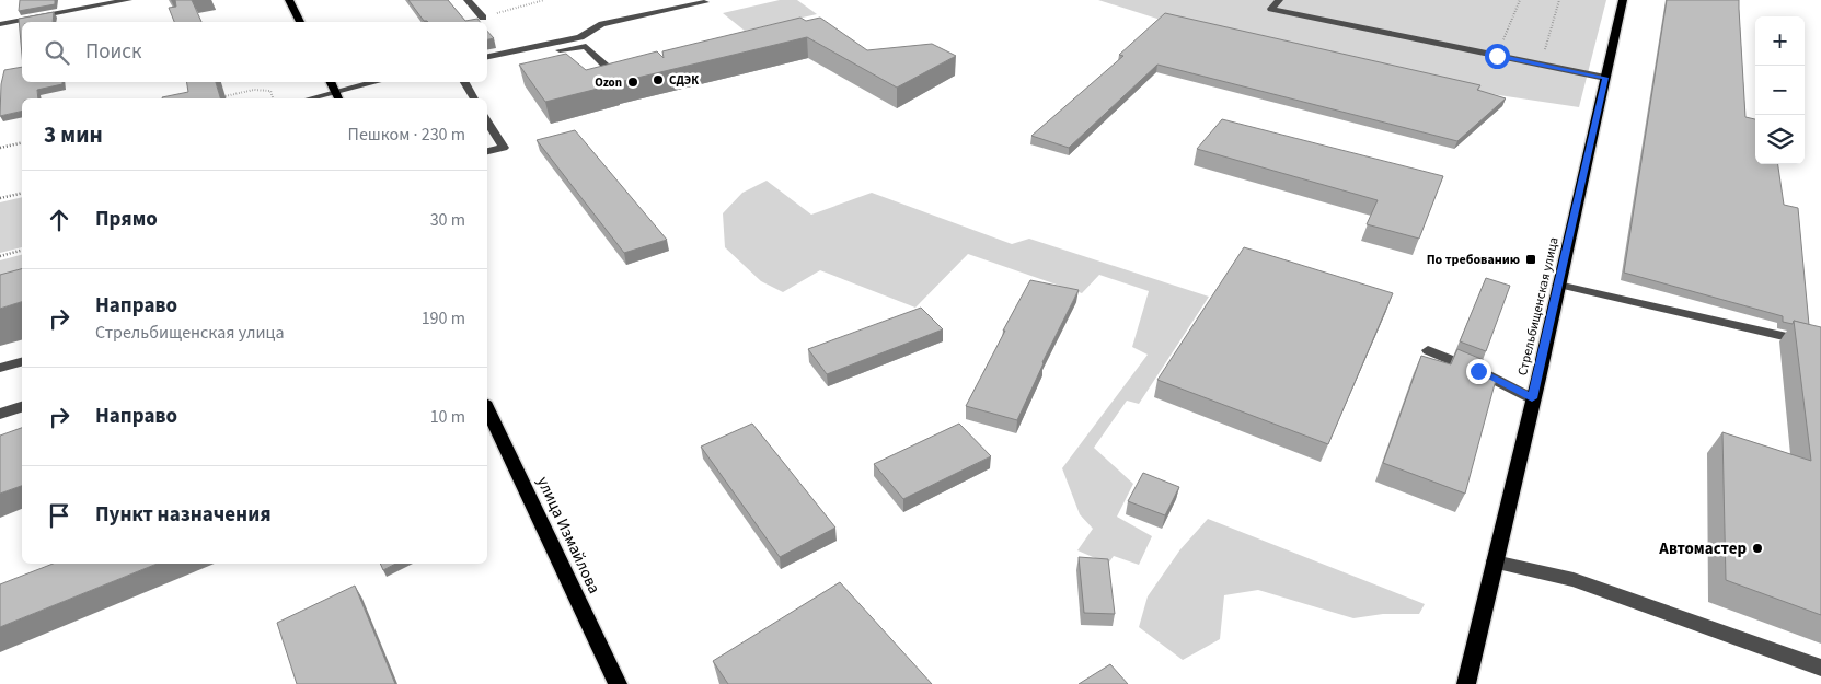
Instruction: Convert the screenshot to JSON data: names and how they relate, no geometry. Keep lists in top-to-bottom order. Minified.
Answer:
{"streets":{"main road":["Стрельбищенская улица","улица Измайлова"]},"places":{"other":["СДЭК","Ozon","Автомастер"],"transit":["По требованию"]},"page":{"map_buttons":["+","−"],"search":"Поиск","heading":["3 мин","Пешком · 230 m"],"list":[["Прямо","30 m"],["Направо","Стрельбищенская улица","190 m"],["Направо","10 m"],"Пункт назначения"]}}
